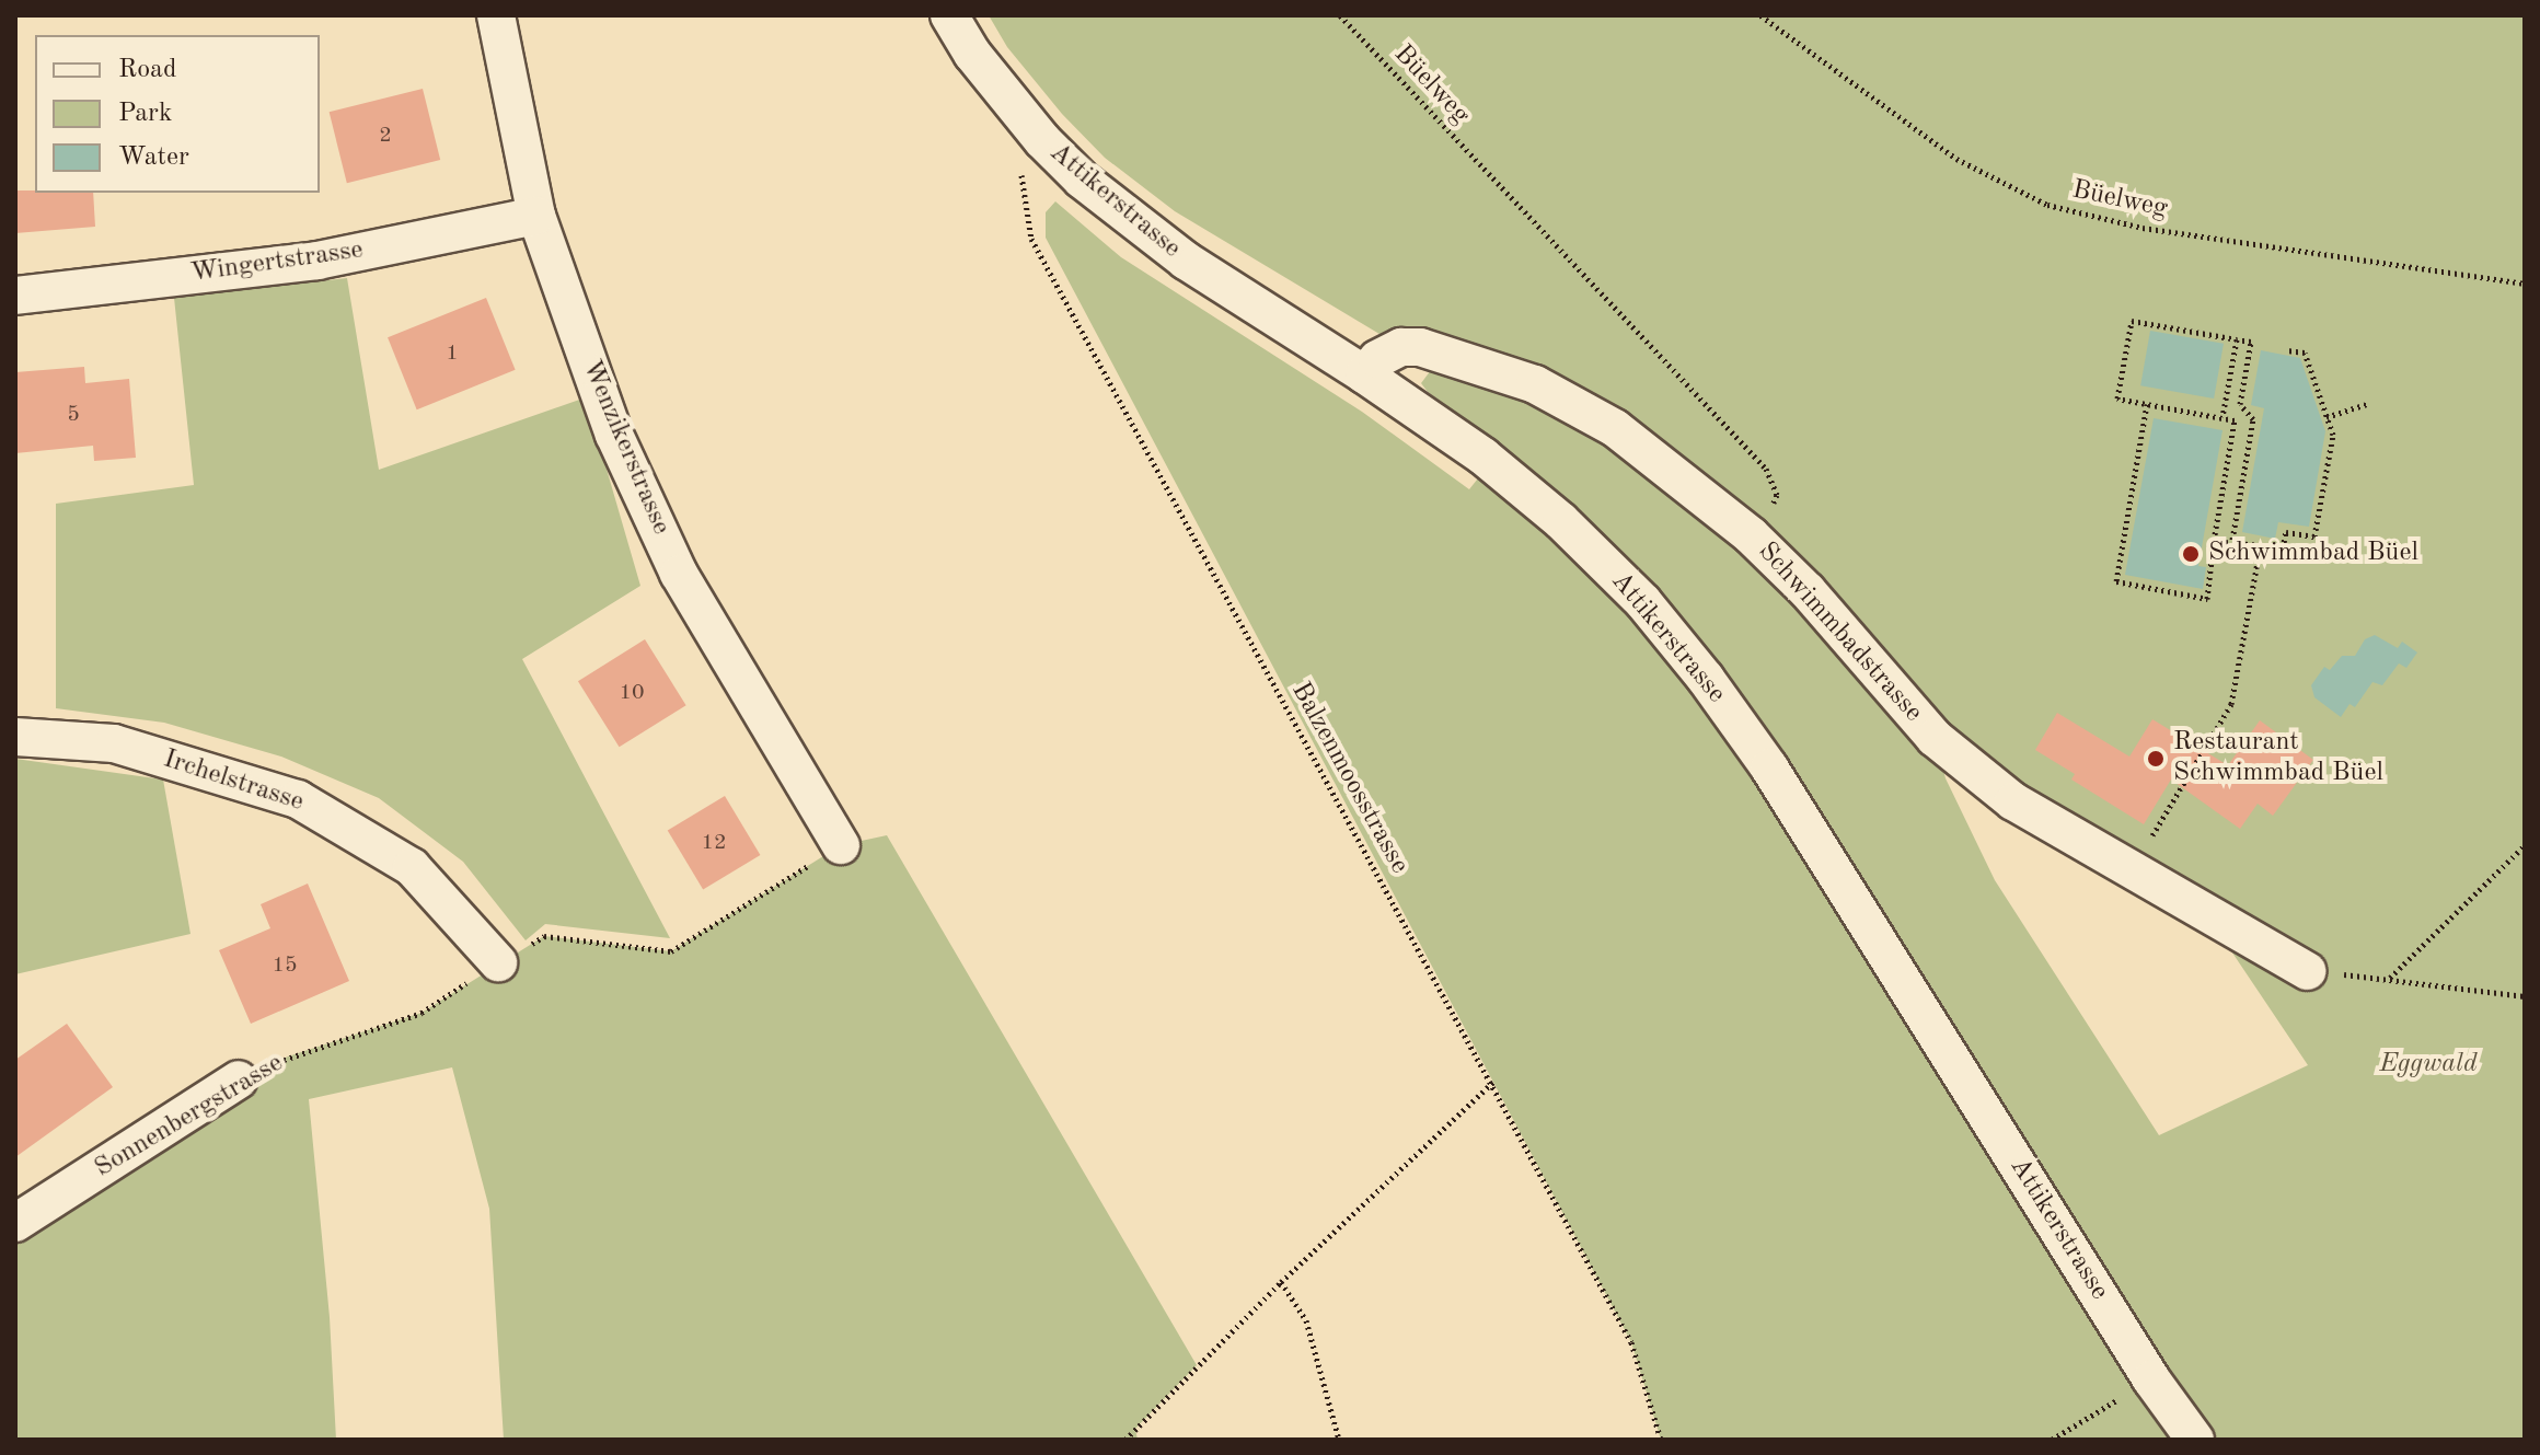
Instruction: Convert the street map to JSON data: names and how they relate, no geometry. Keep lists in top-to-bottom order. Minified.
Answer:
{"streets":{"street":["Attikerstrasse","Wingertstrasse","Wenzikerstrasse","Schwimmbadstrasse","Irchelstrasse","Sonnenbergstrasse"],"path":["Büelweg","Balzenmoosstrasse"]},"crossings":[["Büelweg","Schwimmbadstrasse"],["Attikerstrasse","Schwimmbadstrasse"],["Attikerstrasse","Balzenmoosstrasse"],["Wingertstrasse","Wenzikerstrasse"],["Wenzikerstrasse","Sonnenbergstrasse"],["Irchelstrasse","Sonnenbergstrasse"]],"parks":["Eggwald"],"places":["Schwimmbad Büel","Restaurant Schwimmbad Büel"],"house_numbers":["2","1","5","10","12","15"],"legend":["Road","Park","Water"]}
